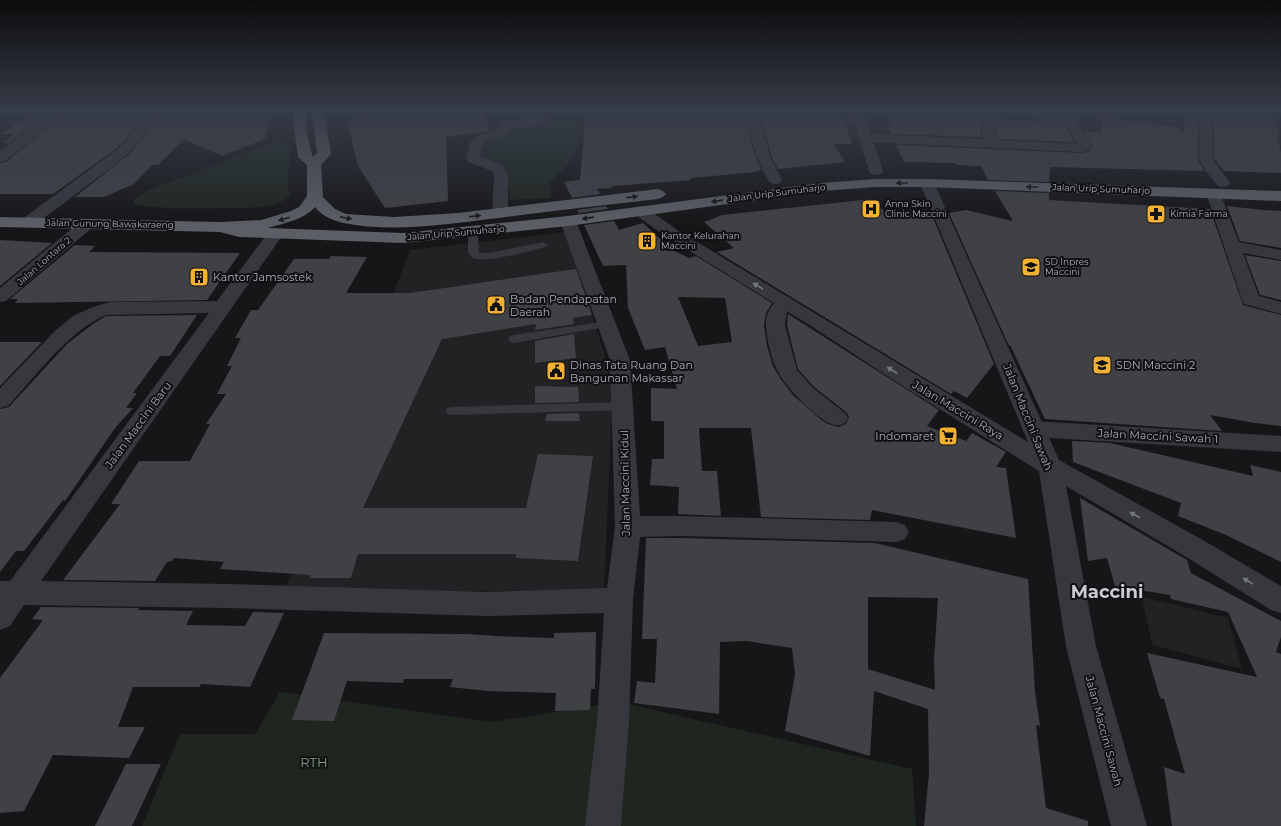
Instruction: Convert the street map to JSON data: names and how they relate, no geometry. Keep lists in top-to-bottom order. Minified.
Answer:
{"streets":{"highway":["Jalan Urip Sumuharjo","Jalan Gunung Bawakaraeng"],"street":["Jalan Lontara 2","Jalan Maccini Raya","Jalan Maccini Sawah","Jalan Maccini Baru","Jalan Maccini Sawah 1","Jalan Maccini Kidul"]},"crossings":[["Jalan Urip Sumuharjo","Jalan Gunung Bawakaraeng"],["Jalan Urip Sumuharjo","Jalan Maccini Raya"],["Jalan Urip Sumuharjo","Jalan Maccini Sawah"],["Jalan Urip Sumuharjo","Jalan Maccini Baru"],["Jalan Urip Sumuharjo","Jalan Maccini Kidul"],["Jalan Gunung Bawakaraeng","Jalan Lontara 2"],["Jalan Gunung Bawakaraeng","Jalan Maccini Baru"],["Jalan Maccini Raya","Jalan Maccini Sawah"],["Jalan Maccini Sawah","Jalan Maccini Sawah 1"]],"one_way":["Jalan Maccini Raya"],"districts":["Maccini"],"parks":["RTH"],"places":{"hospital":["Anna Skin Clinic Maccini"],"pharmacy":["Kimia Farma"],"building":["Kantor Kelurahan Maccini","Kantor Jamsostek"],"school or university":["SD Inpres Maccini","SDN Maccini 2"],"public building":["Badan Pendapatan Daerah","Dinas Tata Ruang Dan Bangunan Makassar"],"supermarket":["Indomaret"]}}
